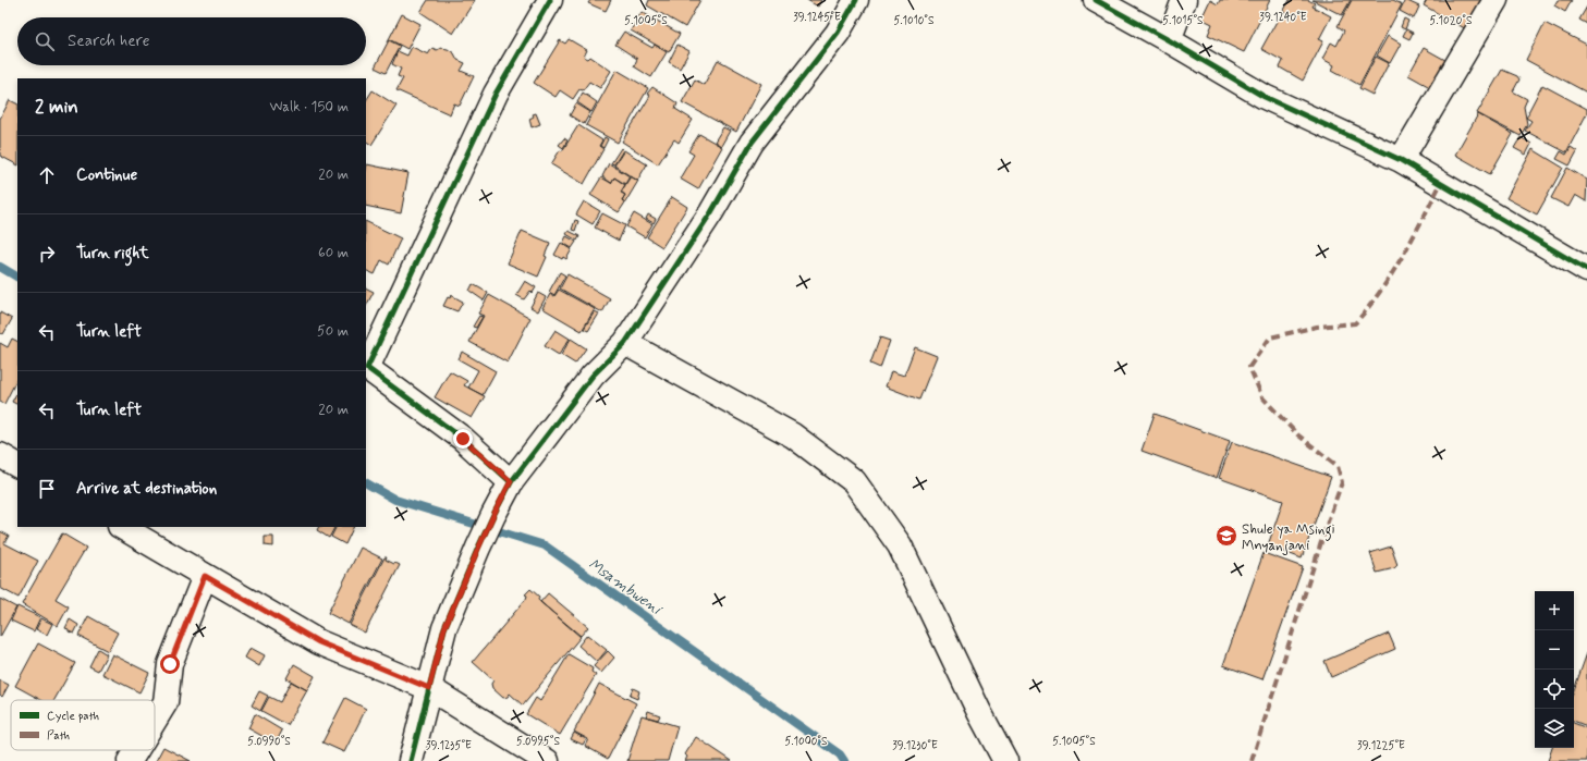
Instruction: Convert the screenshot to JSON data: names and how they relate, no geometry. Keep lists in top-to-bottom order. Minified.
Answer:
{"water":["Msambweni"],"places":{"school or university":["Shule ya Msingi Mnyanjani"]},"legend":["Cycle path","Path"],"page":{"search":"Search here","heading":["2 min","Walk · 150 m"],"list":[["Continue","20 m"],["Turn right","60 m"],["Turn left","50 m"],["Turn left","20 m"],"Arrive at destination"],"map_buttons":["+","−"]},"coordinates":["39.1240°E","39.1245°E","5.1005°S","5.1010°S","5.1015°S","5.1020°S","5.0990°S","5.0995°S","5.1000°S","39.1235°E","39.1230°E","39.1225°E"]}
